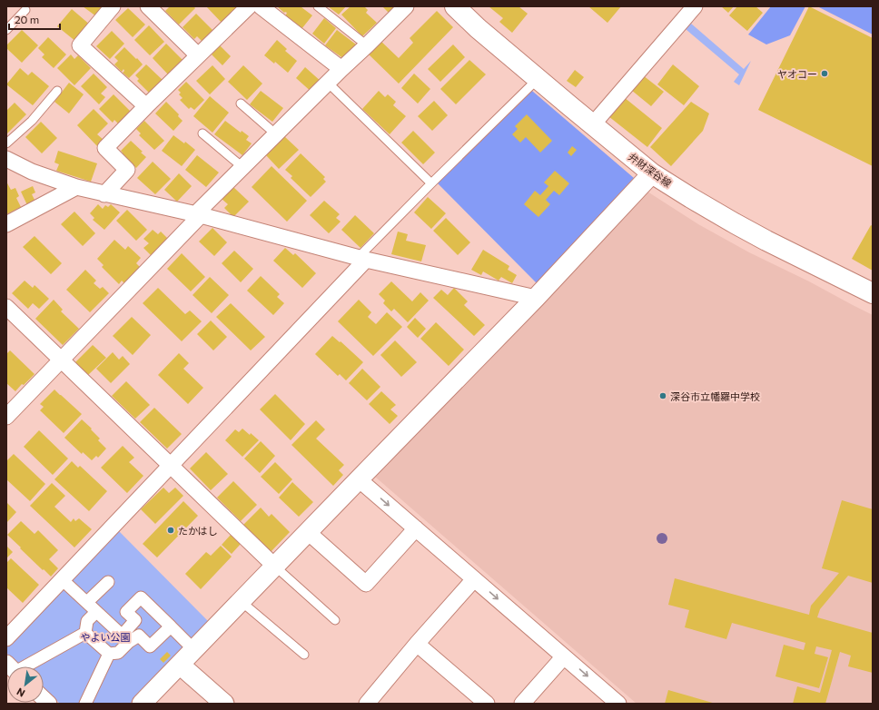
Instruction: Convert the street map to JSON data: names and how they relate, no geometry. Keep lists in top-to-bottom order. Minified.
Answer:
{"streets":{"main road":["弁財深谷線"]},"parks":["やよい公園"],"places":["ヤオコー","深谷市立幡羅中学校","たかはし"],"scale_bar":"20 m","north":"bottom left"}
